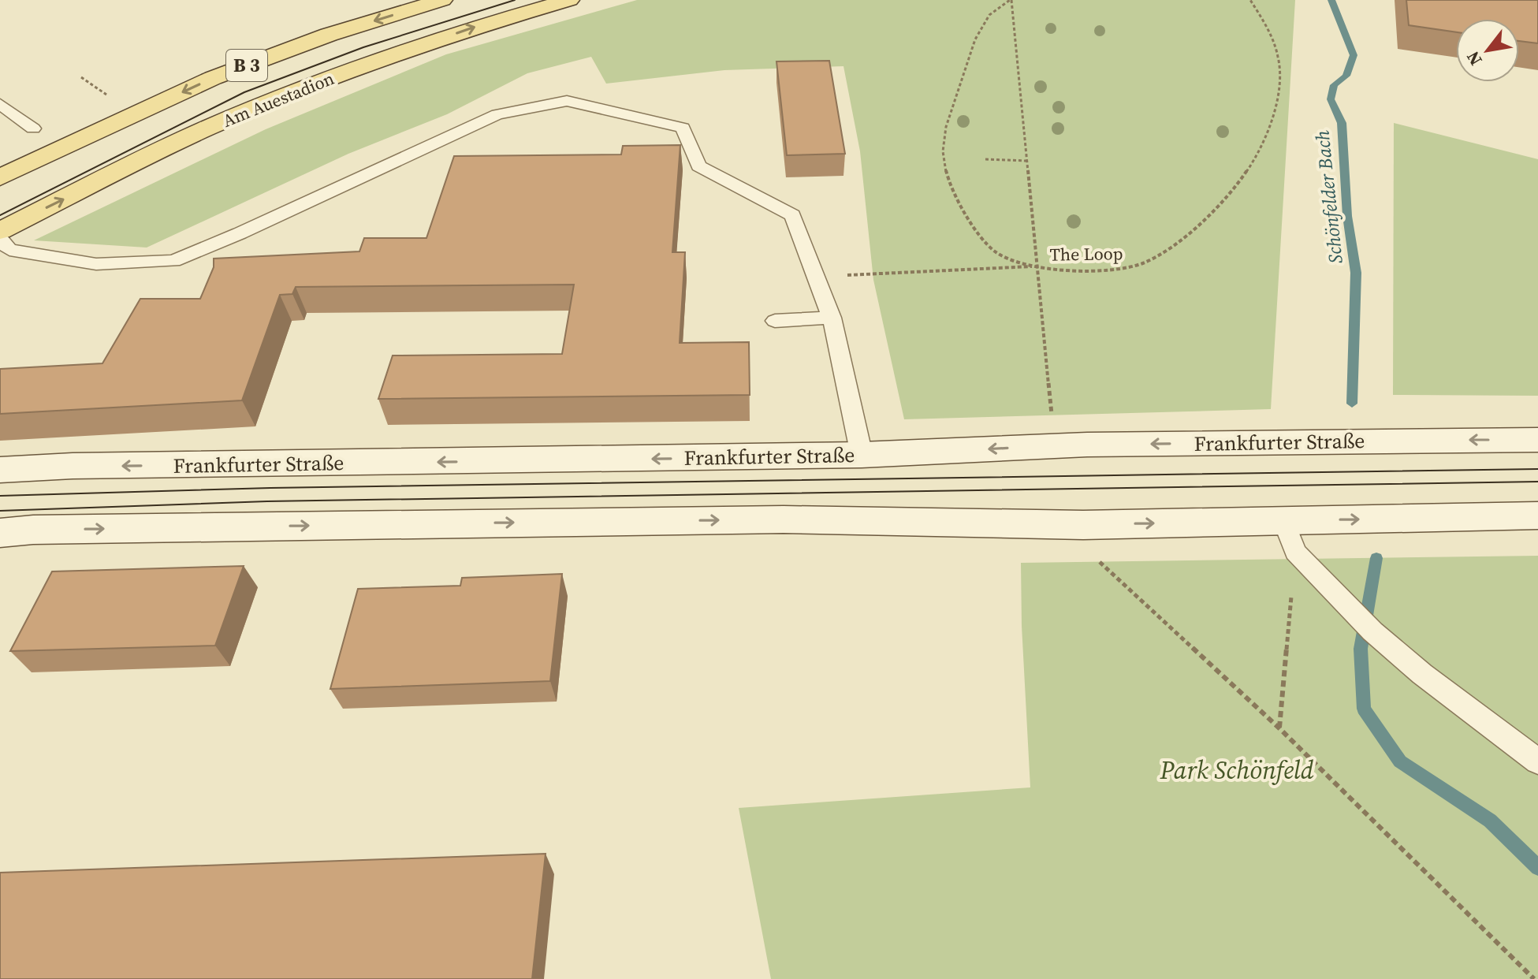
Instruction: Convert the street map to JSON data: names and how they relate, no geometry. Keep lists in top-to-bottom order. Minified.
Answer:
{"streets":{"main road":["B 3","Am Auestadion","Frankfurter Straße"],"path":["The Loop"]},"water":["Schönfelder Bach"],"parks":["Park Schönfeld"],"north":"bottom left"}
